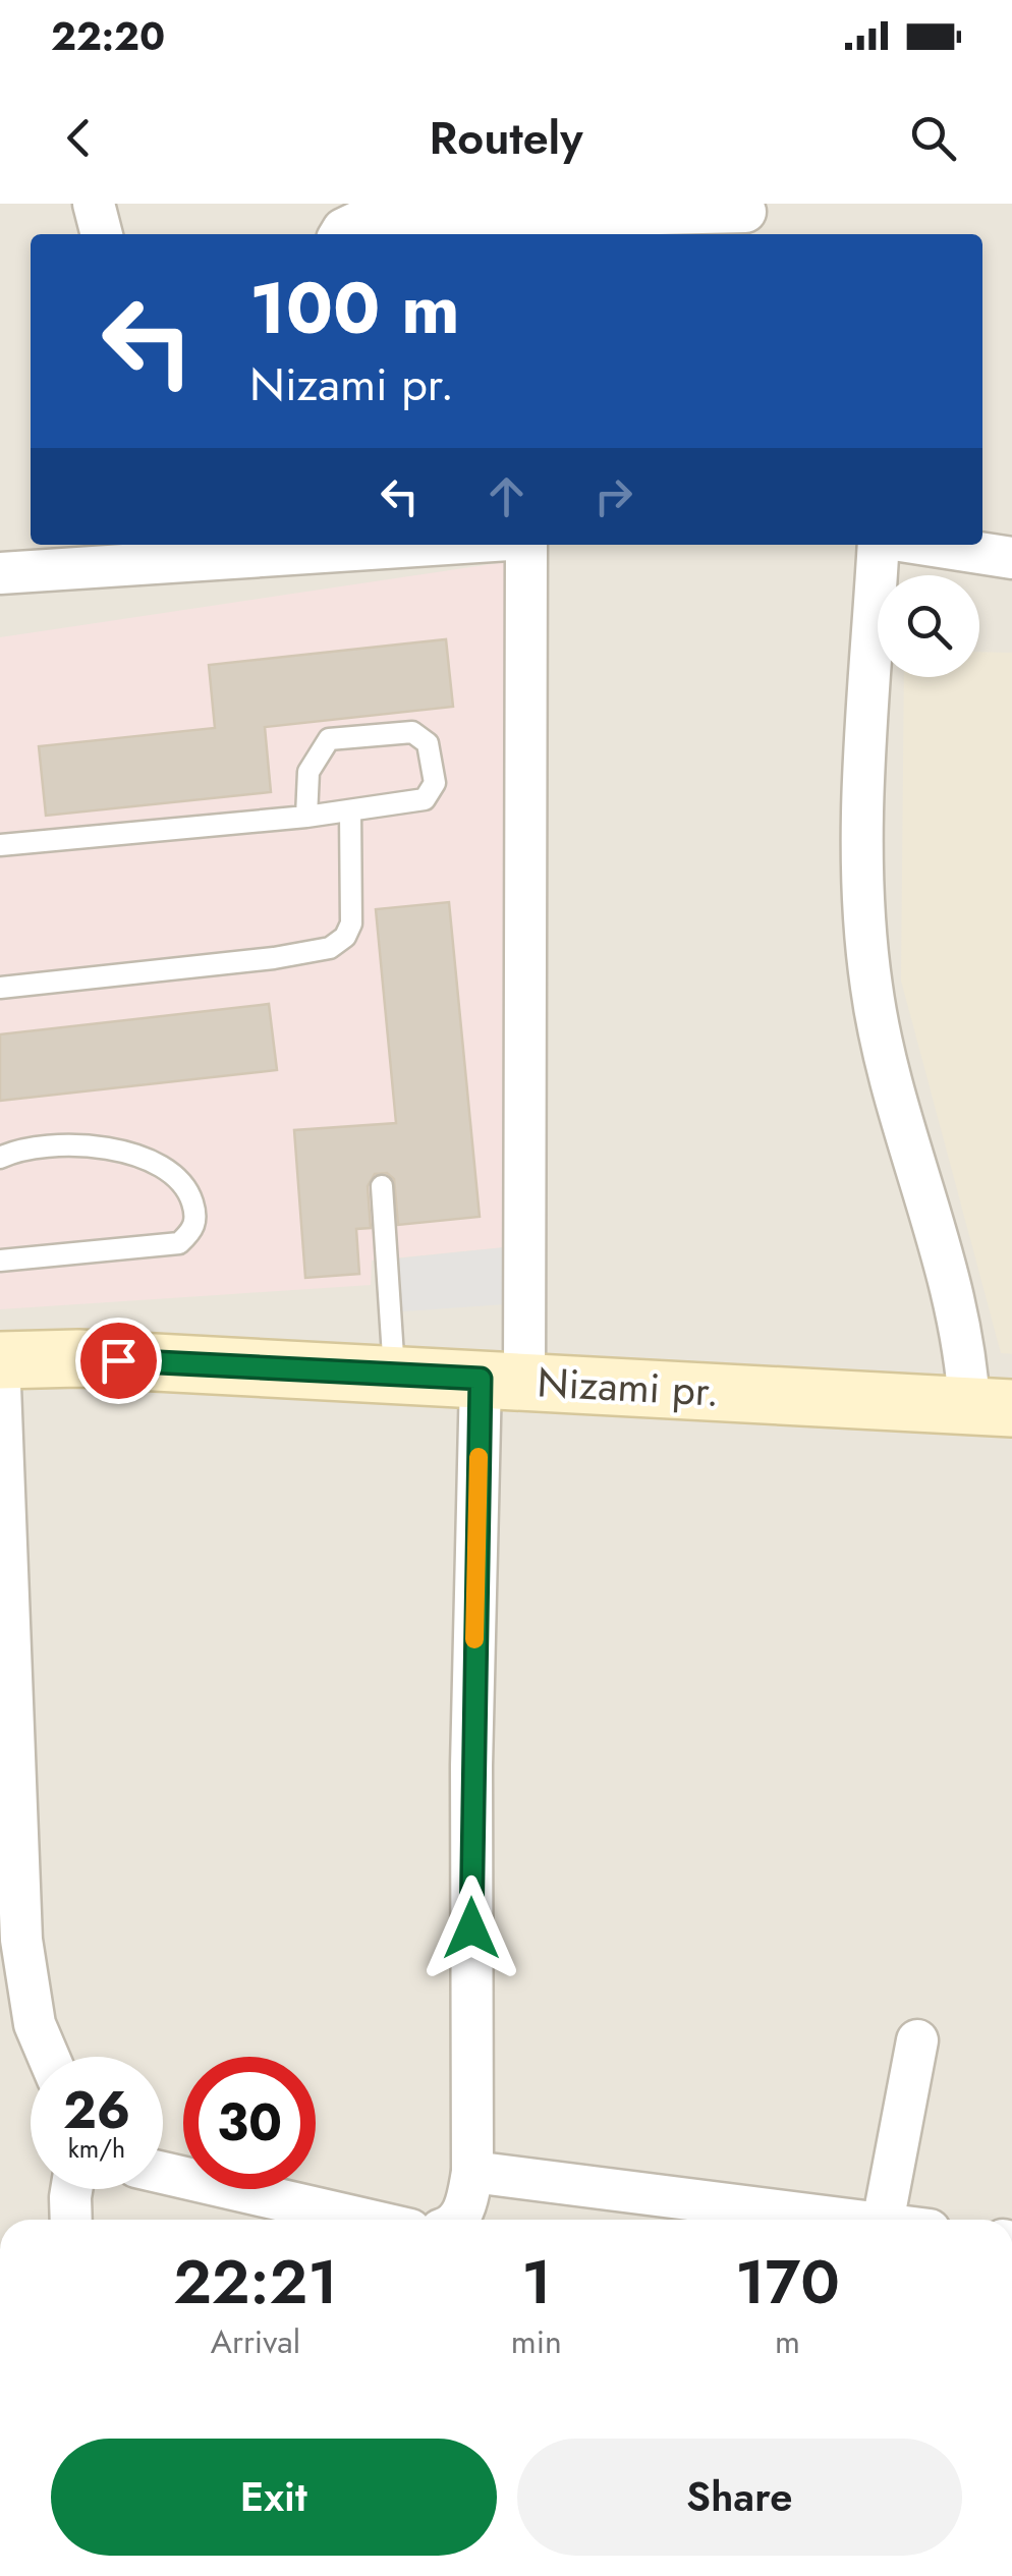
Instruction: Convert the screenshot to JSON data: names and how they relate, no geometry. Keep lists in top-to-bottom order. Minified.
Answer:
{"streets":{"street":["Nizami pr."]},"page":{"status":"22:20","header":"Routely","turn":["100 m","Nizami pr."],"speed":"26 km/h","limit":"30","eta":["22:21","Arrival","1","min","170","m"],"buttons":["Exit","Share"]}}
